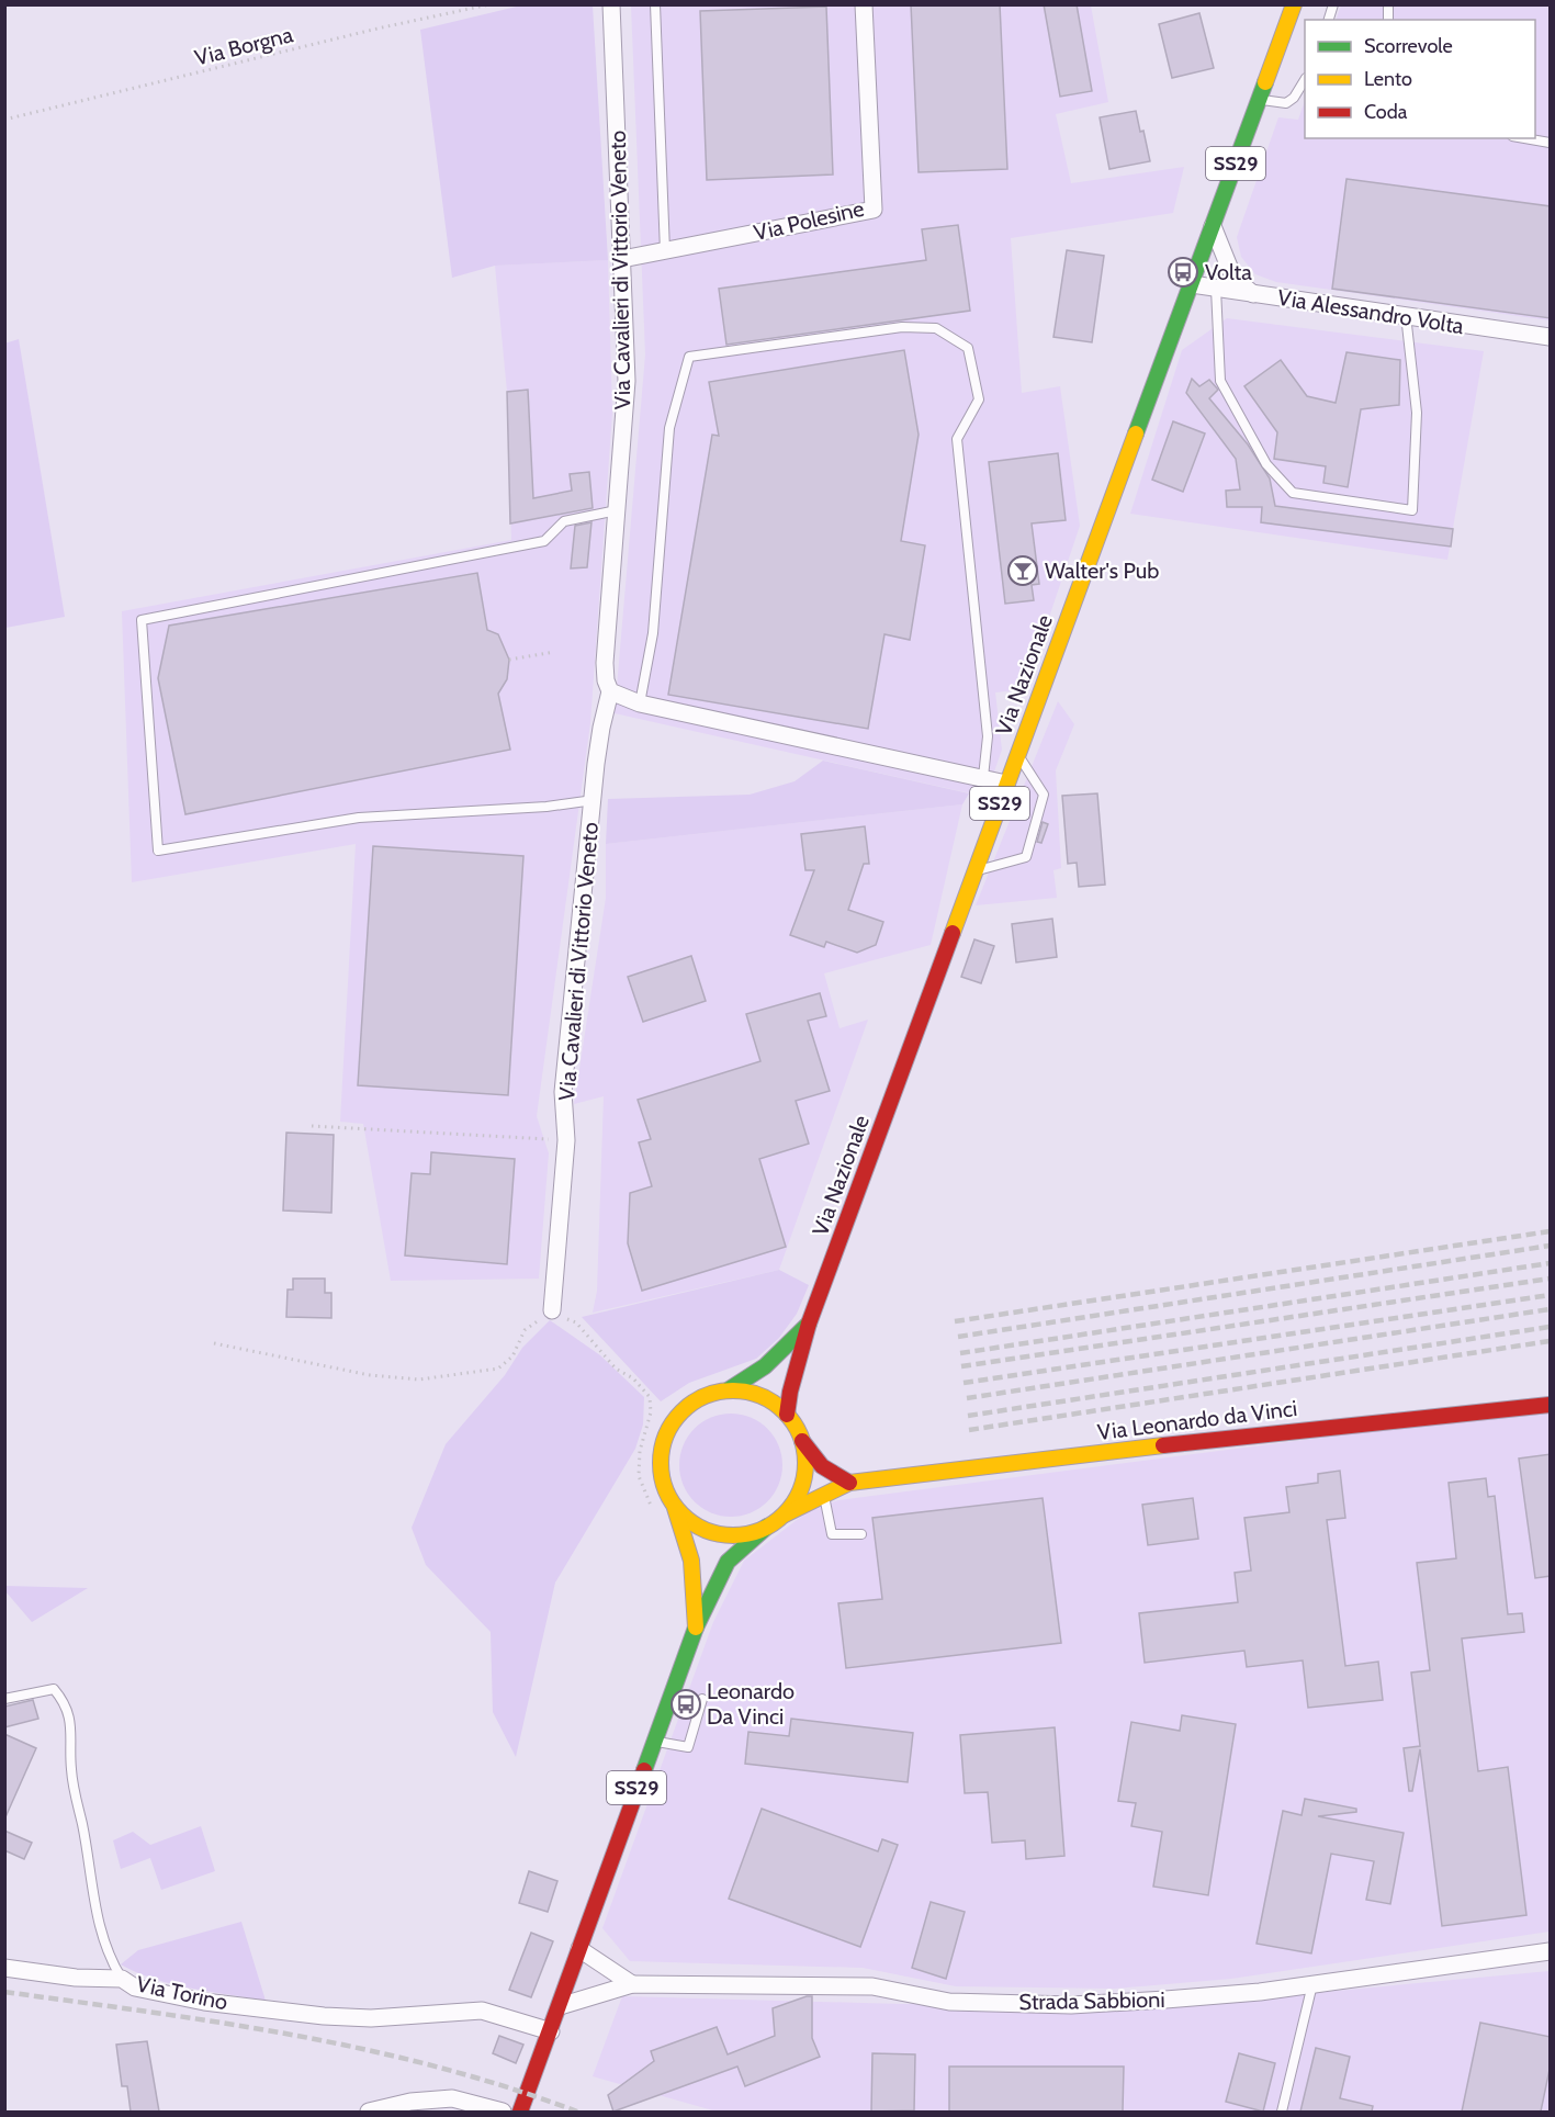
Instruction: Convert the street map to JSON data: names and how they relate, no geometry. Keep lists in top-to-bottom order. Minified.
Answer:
{"streets":{"main road":["SS29","Via Nazionale","Via Leonardo da Vinci"],"street":["Via Polesine","Via Cavalieri di Vittorio Veneto","Via Alessandro Volta","Via Torino","Strada Sabbioni"],"path":["Via Borgna"]},"crossings":[["SS29","Via Nazionale"],["SS29","Via Leonardo da Vinci"],["SS29","Via Torino"],["SS29","Strada Sabbioni"],["Via Polesine","Via Cavalieri di Vittorio Veneto"],["Via Alessandro Volta","Via Nazionale"],["Via Nazionale","Via Leonardo da Vinci"]],"places":{"bus stop":["Volta","Leonardo Da Vinci"],"bar":["Walter's Pub"]},"legend":["Scorrevole","Lento","Coda"]}
